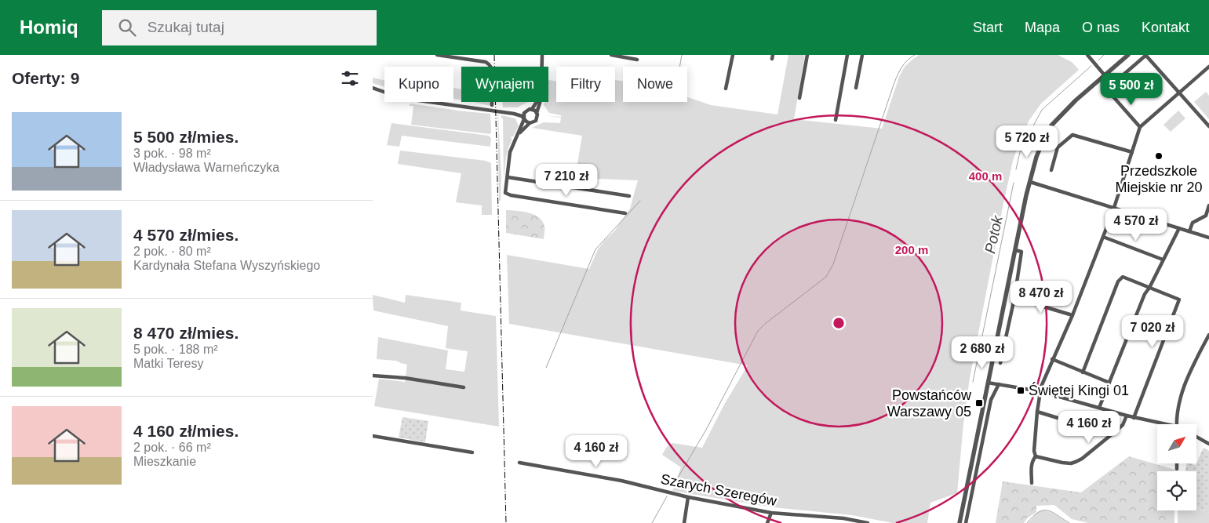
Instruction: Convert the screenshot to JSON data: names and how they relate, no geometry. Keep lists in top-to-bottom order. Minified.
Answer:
{"streets":{"street":["Szarych Szeregów"]},"water":["Potok"],"places":{"other":["Przedszkole Miejskie nr 20"],"transit":["Świętej Kingi 01","Powstańców Warszawy 05"]},"north":"top right","page":{"header":"Homiq","search":"Szukaj tutaj","nav":["Start","Mapa","O nas","Kontakt"],"heading":"Oferty: 9","chip":["Kupno","Wynajem","Filtry","Nowe"],"price":["5 500 zł","5 720 zł","7 210 zł","4 570 zł","8 470 zł","7 020 zł","2 680 zł","4 160 zł","4 160 zł"],"list":[{"name":"5 500 zł/mies.","note":"3 pok. · 98 m² · Władysława Warneńczyka"},{"name":"4 570 zł/mies.","note":"2 pok. · 80 m² · Kardynała Stefana Wyszyńskiego"},{"name":"8 470 zł/mies.","note":"5 pok. · 188 m² · Matki Teresy"},{"name":"4 160 zł/mies.","note":"2 pok. · 66 m² · Mieszkanie"}]},"rings":["400 m","200 m"]}
